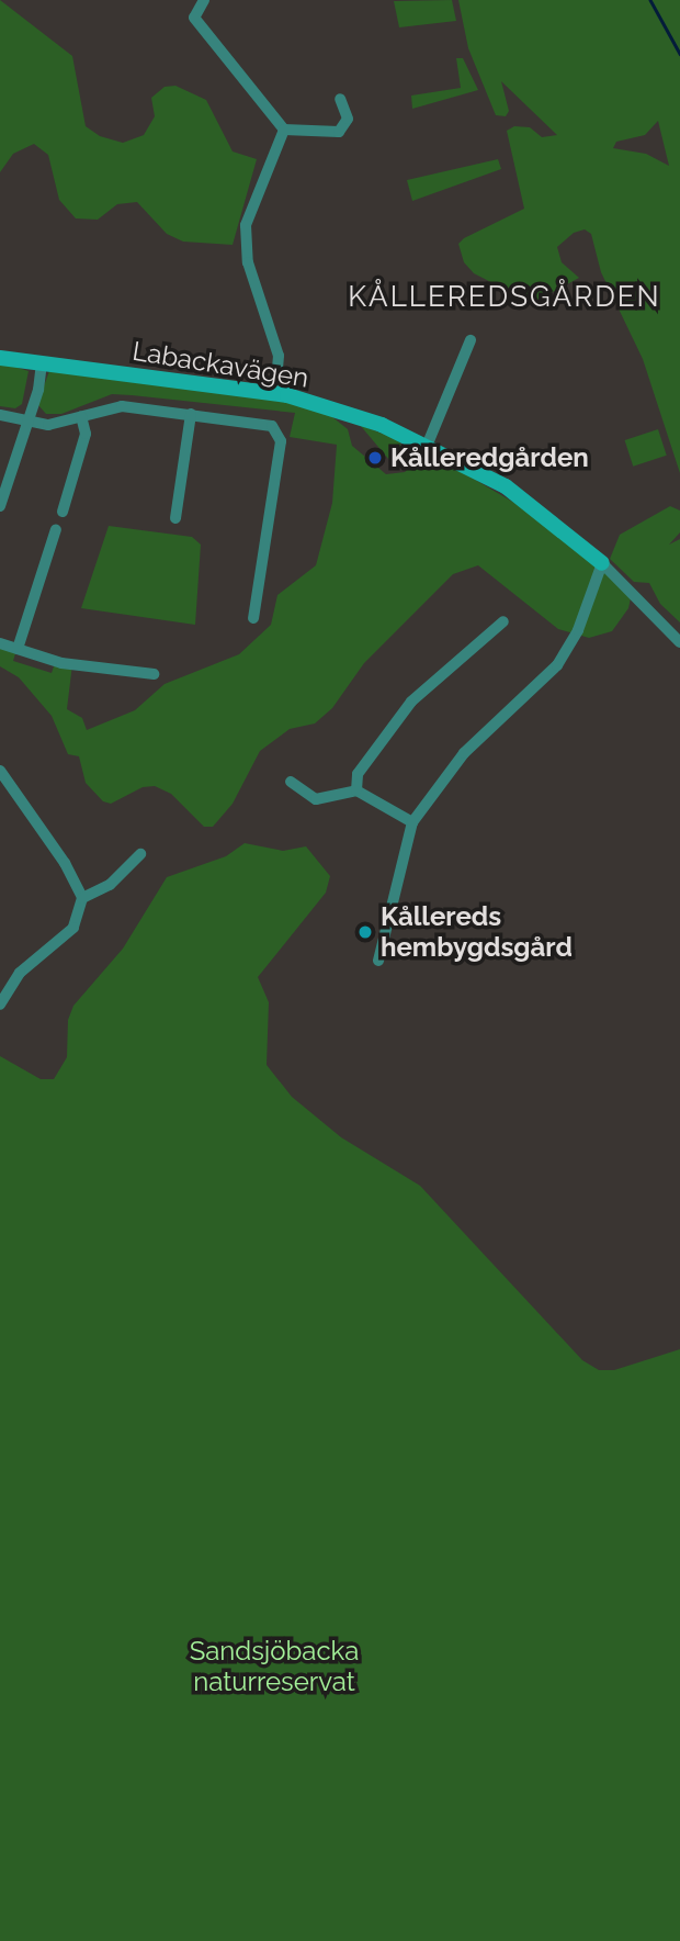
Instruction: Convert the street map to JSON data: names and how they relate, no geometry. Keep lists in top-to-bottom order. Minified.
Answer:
{"streets":{"street":["Labackavägen"]},"districts":["KÅLLEREDSGÅRDEN"],"parks":["Sandsjöbacka naturreservat"],"places":["Kålleredgården","Kållereds hembygdsgård"]}
